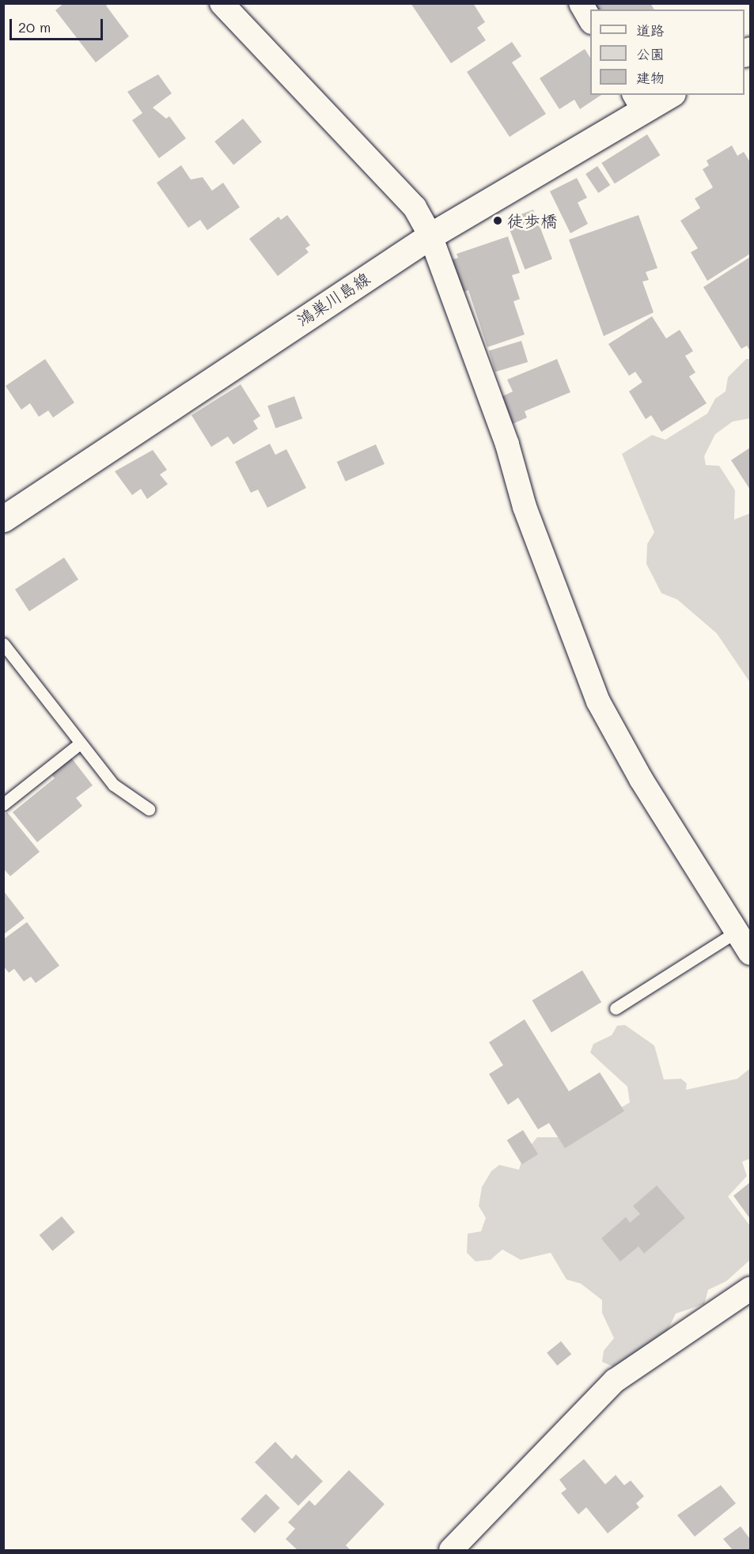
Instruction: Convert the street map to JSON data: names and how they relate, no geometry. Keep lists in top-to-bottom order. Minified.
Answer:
{"streets":{"main road":["鴻巣川島線"]},"places":["徒歩橋"],"legend":["道路","公園","建物"],"scale_bar":"20 m"}
